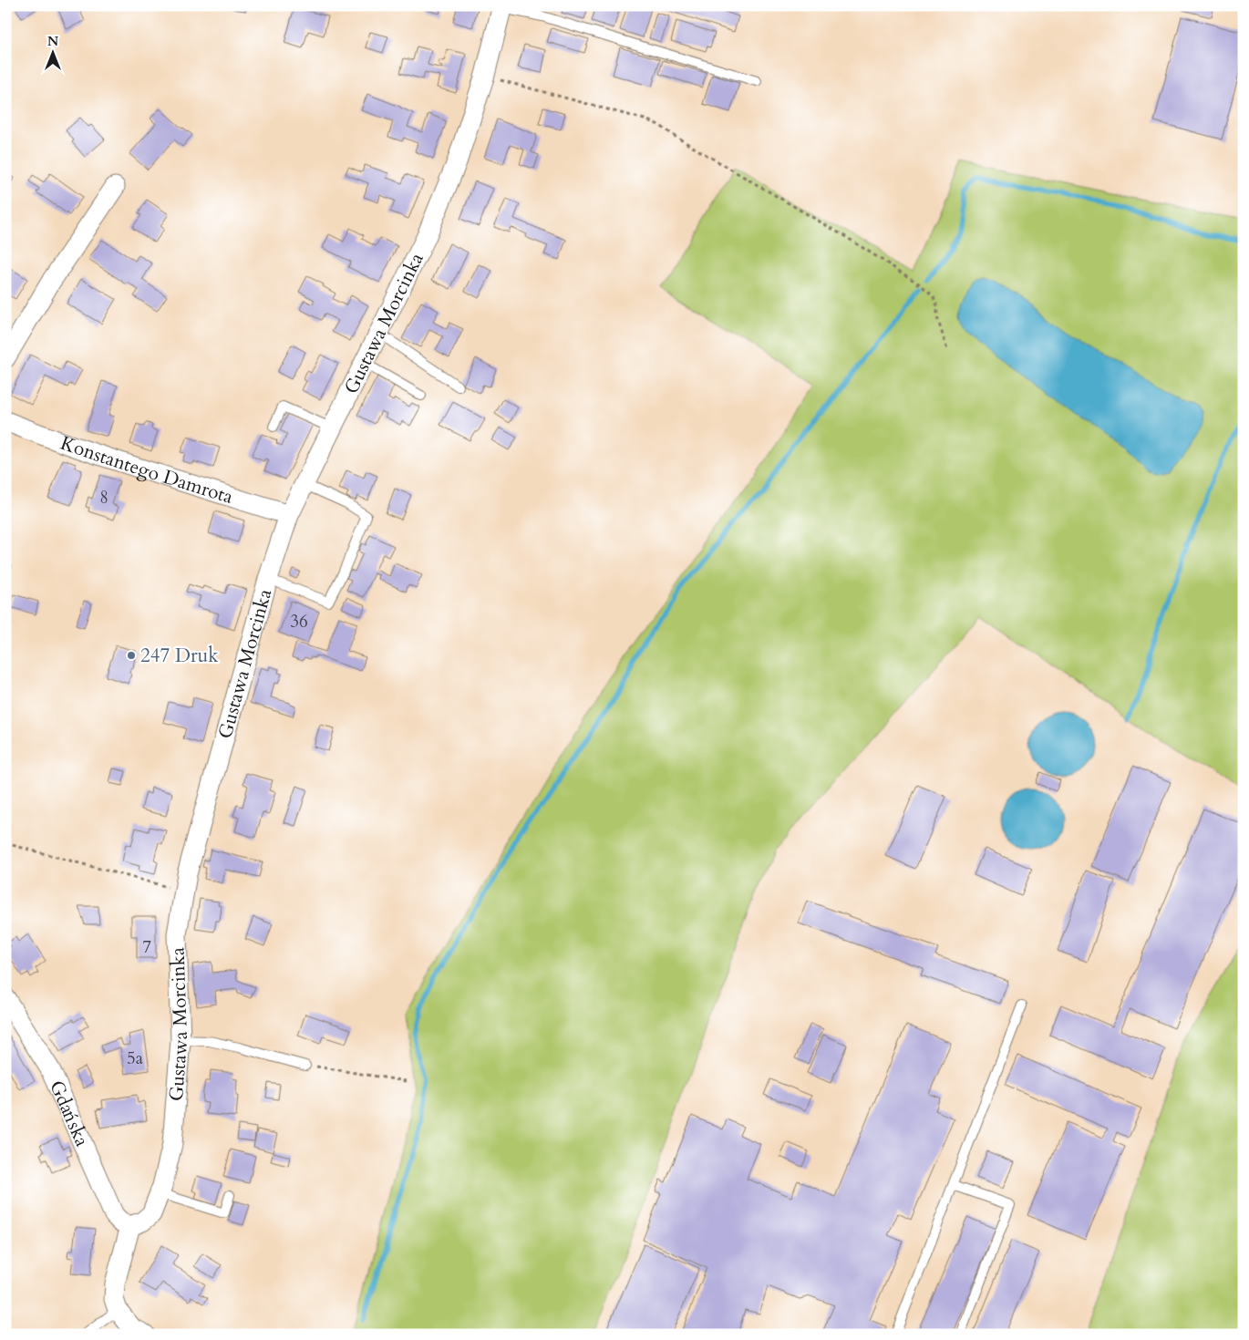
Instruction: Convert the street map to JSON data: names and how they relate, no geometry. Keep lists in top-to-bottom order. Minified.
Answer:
{"streets":{"street":["Gustawa Morcinka","Konstantego Damrota","Gdańska"]},"crossings":[["Gustawa Morcinka","Konstantego Damrota"],["Gustawa Morcinka","Gdańska"]],"places":["247 Druk"],"house_numbers":["8","36","7","5a"],"north":"top"}
